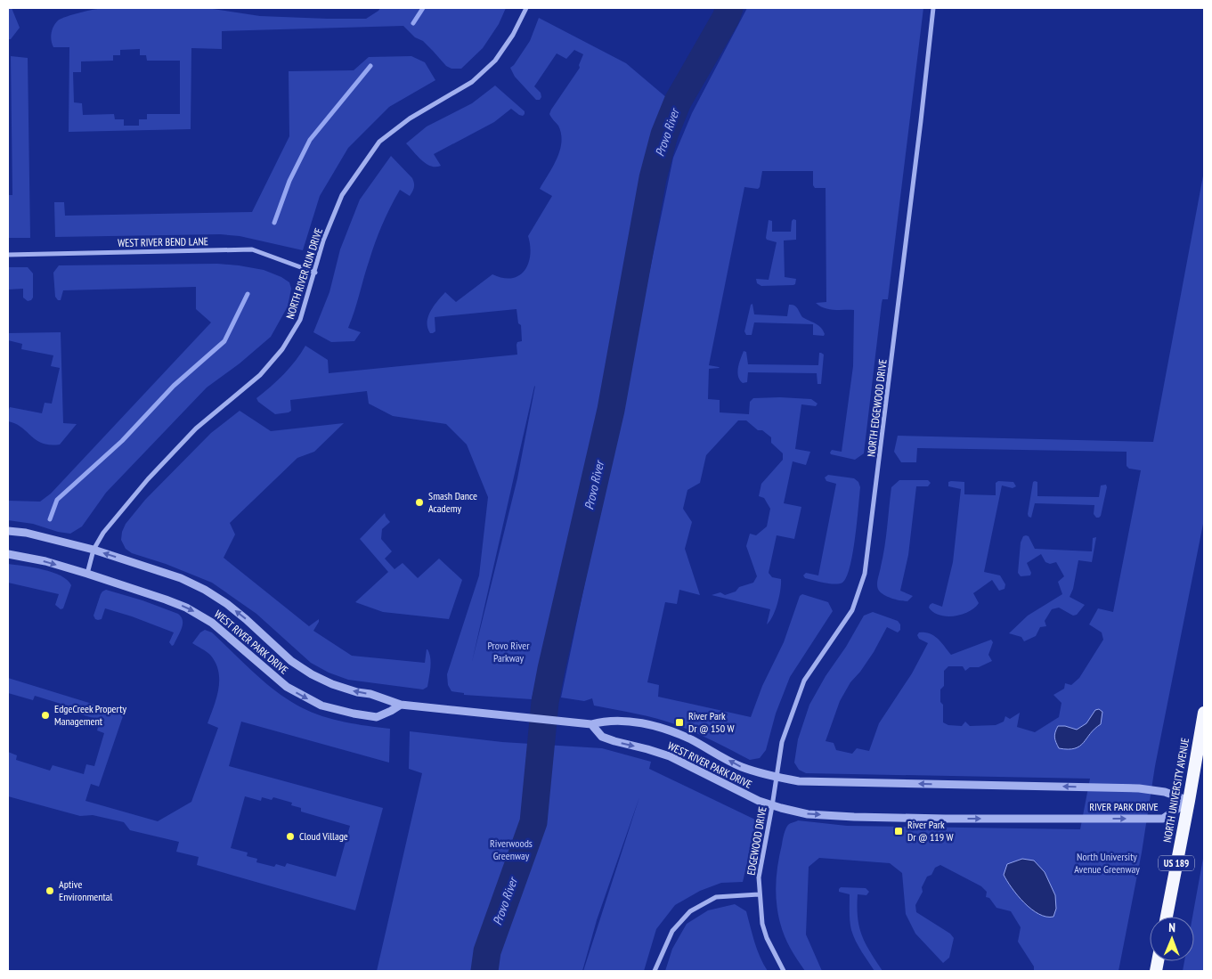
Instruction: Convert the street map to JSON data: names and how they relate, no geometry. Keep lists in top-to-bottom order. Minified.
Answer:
{"streets":{"highway":["NORTH UNIVERSITY AVENUE","US 189"],"street":["WEST RIVER BEND LANE","NORTH RIVER RUN DRIVE","NORTH EDGEWOOD DRIVE","WEST RIVER PARK DRIVE","RIVER PARK DRIVE","EDGEWOOD DRIVE"]},"crossings":[["WEST RIVER BEND LANE","NORTH RIVER RUN DRIVE"],["NORTH RIVER RUN DRIVE","WEST RIVER PARK DRIVE"],["NORTH EDGEWOOD DRIVE","WEST RIVER PARK DRIVE"],["NORTH EDGEWOOD DRIVE","RIVER PARK DRIVE"],["NORTH EDGEWOOD DRIVE","EDGEWOOD DRIVE"],["WEST RIVER PARK DRIVE","RIVER PARK DRIVE"],["WEST RIVER PARK DRIVE","EDGEWOOD DRIVE"],["NORTH UNIVERSITY AVENUE","RIVER PARK DRIVE"],["RIVER PARK DRIVE","EDGEWOOD DRIVE"]],"water":["Provo River"],"parks":["Provo River Parkway","Riverwoods Greenway","North University Avenue Greenway"],"places":{"other":["Smash Dance Academy","EdgeCreek Property Management","Cloud Village","Aptive Environmental"],"transit":["River Park Dr @ 150 W","River Park Dr @ 119 W"]},"north":"top"}
